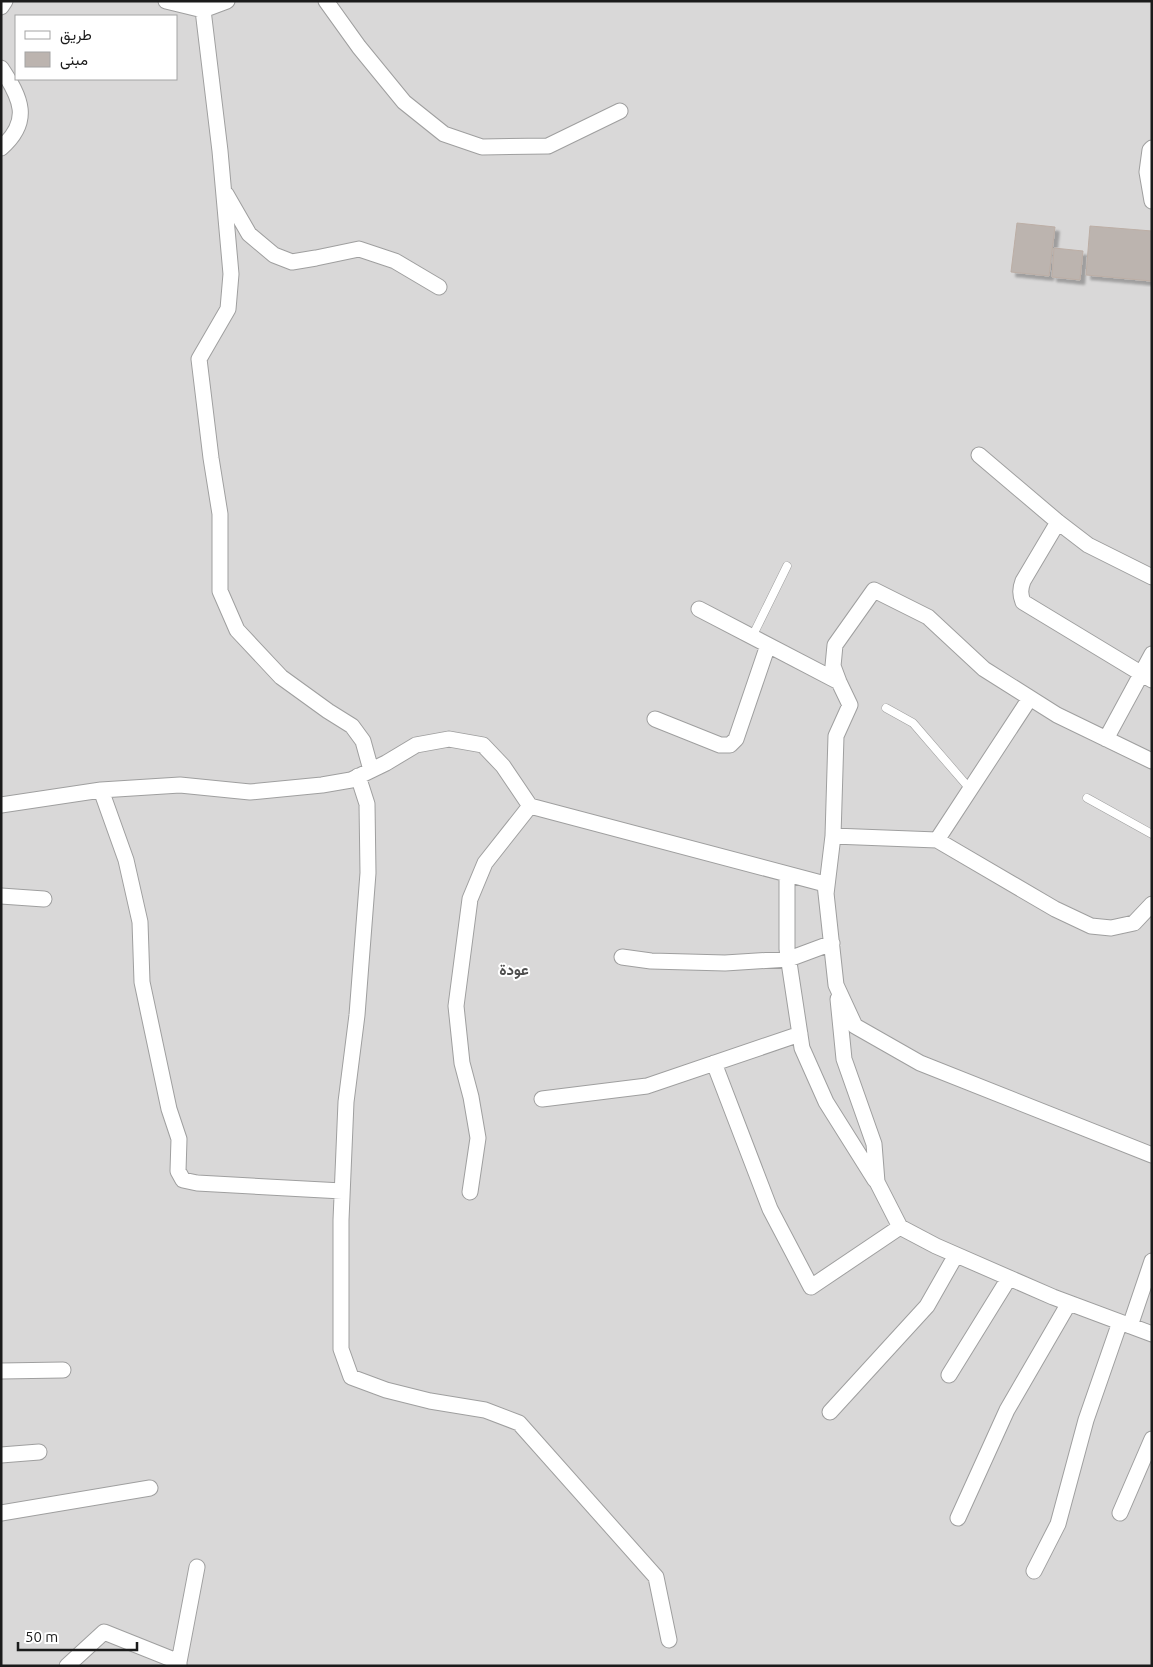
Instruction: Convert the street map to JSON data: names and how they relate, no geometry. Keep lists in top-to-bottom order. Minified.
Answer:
{"districts":["عودة"],"legend":["طريق","مبنى"],"scale_bar":"50 m"}
